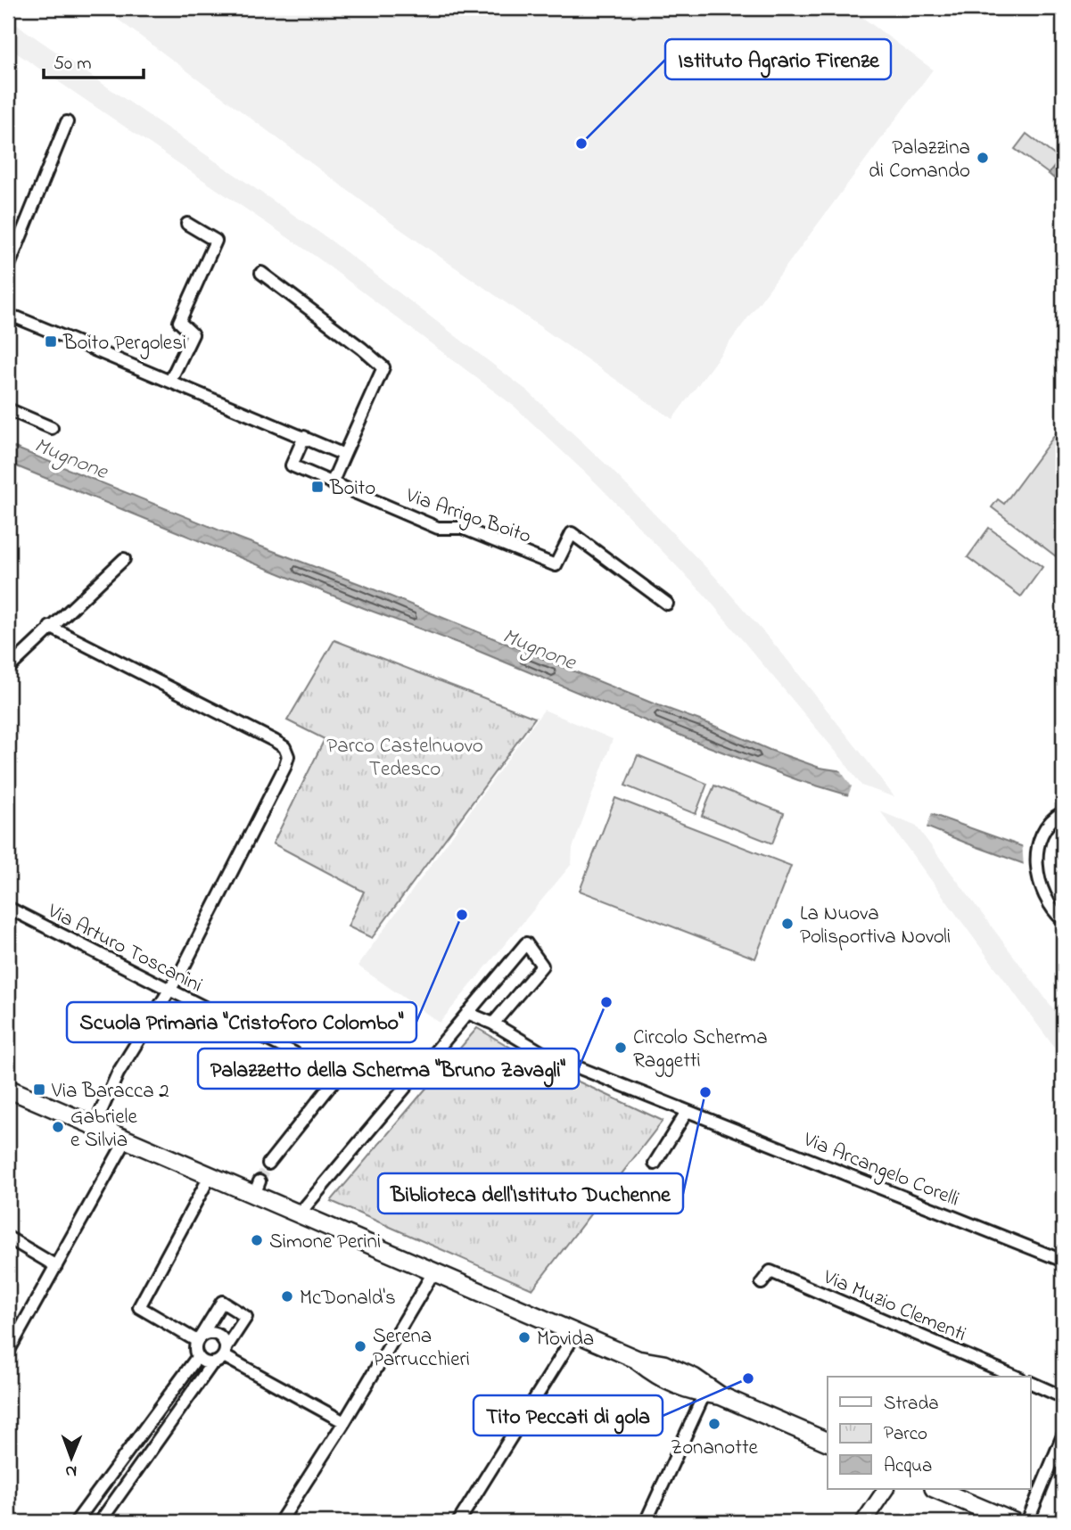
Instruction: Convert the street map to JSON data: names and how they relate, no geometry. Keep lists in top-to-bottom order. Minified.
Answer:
{"streets":{"street":["Via Arrigo Boito","Via Arturo Toscanini","Via Arcangelo Corelli","Via Muzio Clementi"]},"water":["Mugnone"],"parks":["Parco Castelnuovo Tedesco"],"places":{"other":["Istituto Agrario Firenze","Palazzina di Comando","Scuola Primaria \"Cristoforo Colombo\"","La Nuova Polisportiva Novoli","Palazzetto della Scherma \"Bruno Zavagli\"","Circolo Scherma Raggetti","Biblioteca dell'Istituto Duchenne","Gabriele e Silvia","Simone Perini","McDonald's","Movida","Serena Parrucchieri","Tito Peccati di gola","Zonanotte"],"transit":["Boito Pergolesi","Boito","Via Baracca 2"]},"legend":["Strada","Parco","Acqua"],"scale_bar":"50 m","north":"bottom"}
